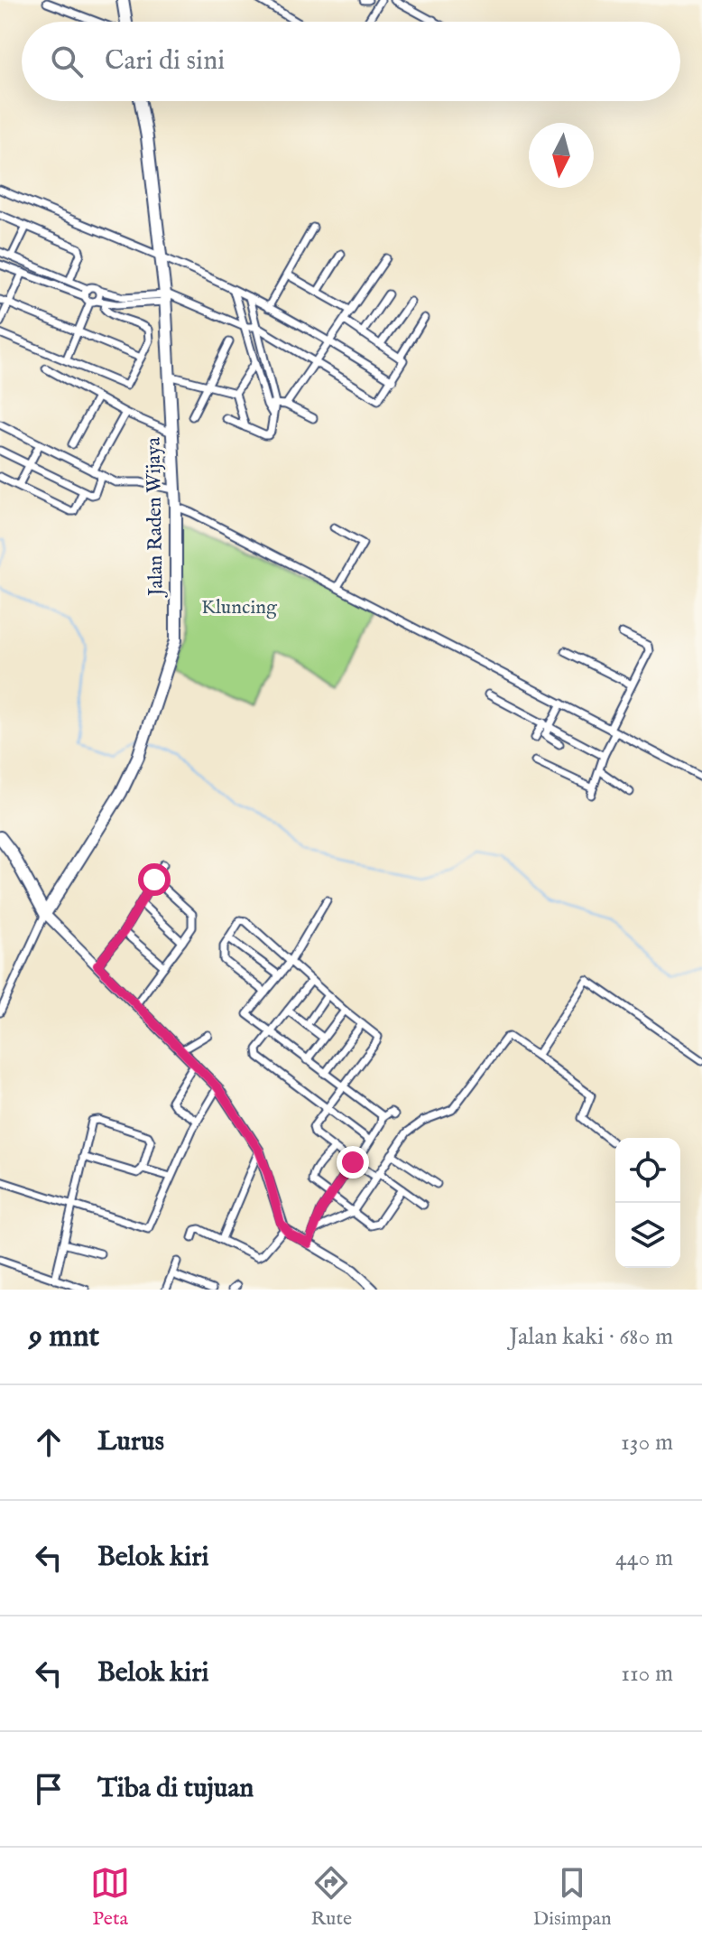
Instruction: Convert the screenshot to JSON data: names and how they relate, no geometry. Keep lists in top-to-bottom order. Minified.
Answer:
{"streets":{"highway":["Jalan Raden Wijaya"]},"parks":["Kluncing"],"north":"bottom","page":{"search":"Cari di sini","heading":["9 mnt","Jalan kaki · 680 m"],"list":[["Lurus","130 m"],["Belok kiri","440 m"],["Belok kiri","110 m"],"Tiba di tujuan"],"nav":["Peta","Rute","Disimpan"]}}
